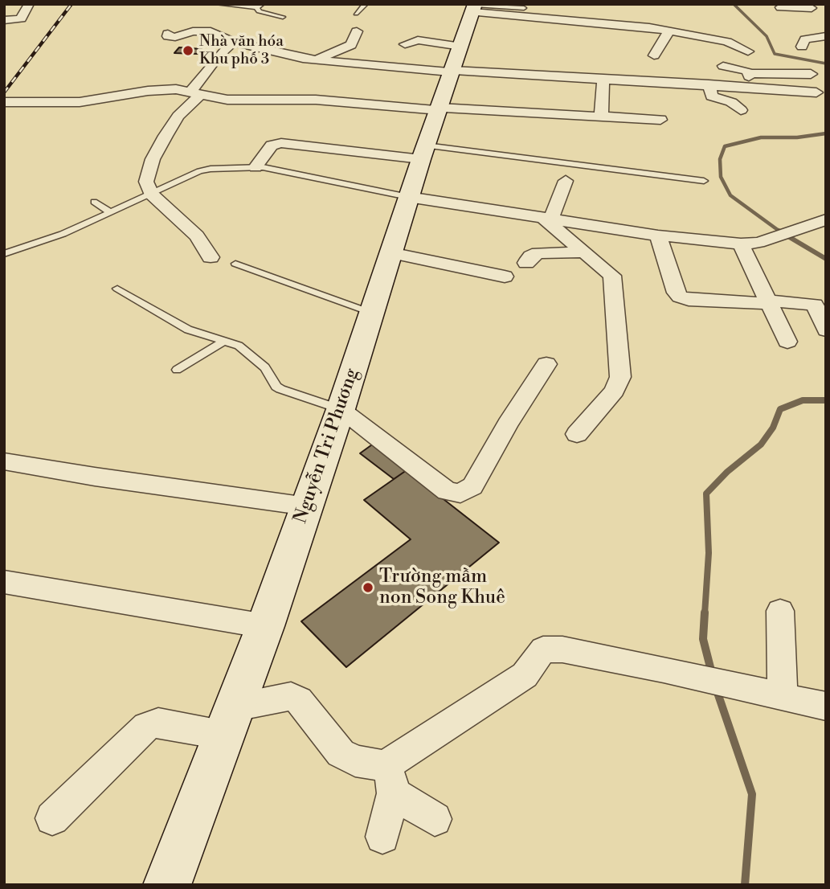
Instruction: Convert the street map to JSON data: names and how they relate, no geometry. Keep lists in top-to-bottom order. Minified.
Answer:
{"streets":{"main road":["Nguyễn Tri Phương"]},"places":["Nhà văn hóa Khu phố 3","Trường mầm non Song Khuê"]}
